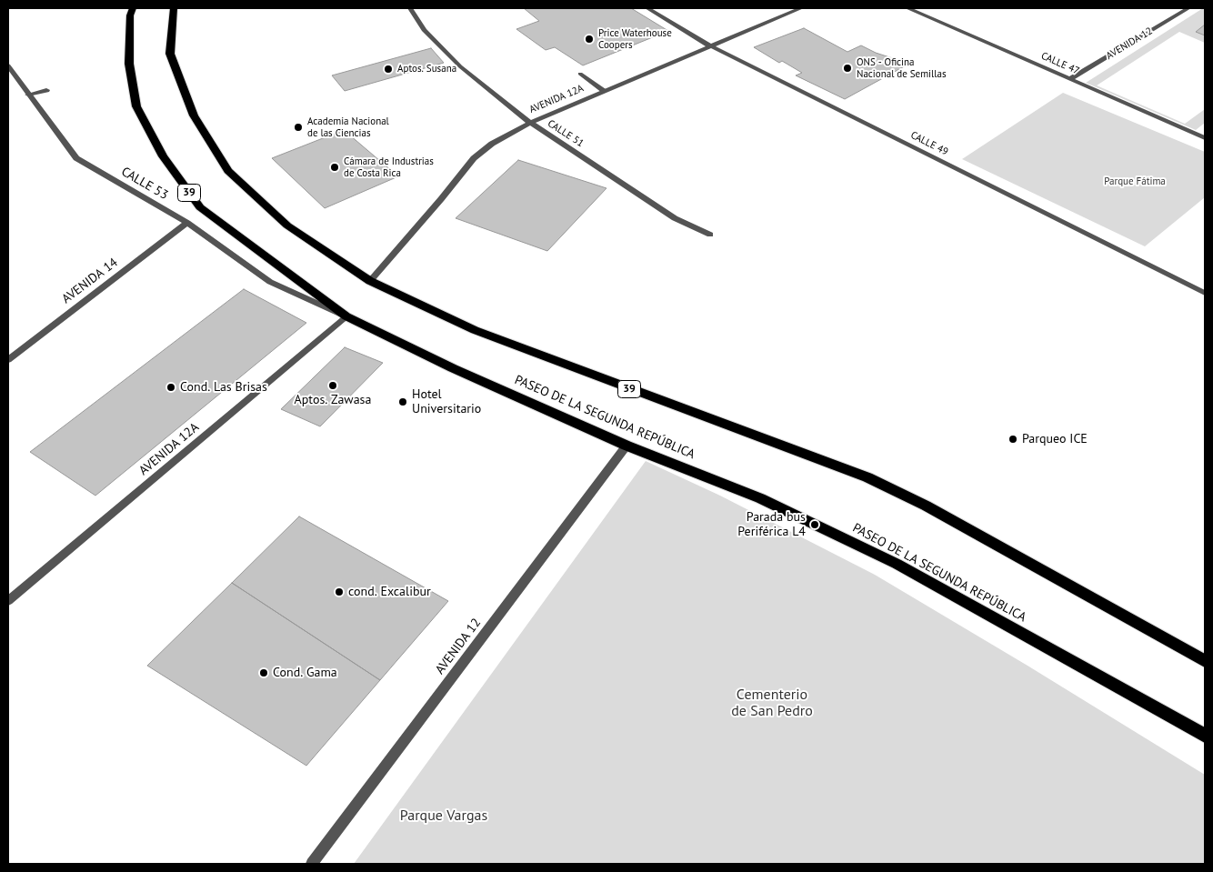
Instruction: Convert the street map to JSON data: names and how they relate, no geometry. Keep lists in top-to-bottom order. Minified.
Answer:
{"streets":{"highway":["39","PASEO DE LA SEGUNDA REPÚBLICA"],"street":["AVENIDA 12","CALLE 47","AVENIDA 12A","CALLE 51","CALLE 49","CALLE 53","AVENIDA 14"]},"crossings":[["AVENIDA 12","CALLE 47"],["AVENIDA 12","PASEO DE LA SEGUNDA REPÚBLICA"],["AVENIDA 12A","CALLE 51"],["AVENIDA 12A","CALLE 49"],["AVENIDA 12A","CALLE 53"],["AVENIDA 12A","39"],["AVENIDA 12A","PASEO DE LA SEGUNDA REPÚBLICA"],["CALLE 53","AVENIDA 14"],["CALLE 53","PASEO DE LA SEGUNDA REPÚBLICA"]],"parks":["Parque Fátima","Cementerio de San Pedro","Parque Vargas"],"places":["Price Waterhouse Coopers","ONS - Oficina Nacional de Semillas","Aptos. Susana","Academia Nacional de las Ciencias","Cámara de Industrias de Costa Rica","Aptos. Zawasa","Cond. Las Brisas","Hotel Universitario","Parqueo ICE","Parada bus Periférica L4","cond. Excalibur","Cond. Gama"]}
